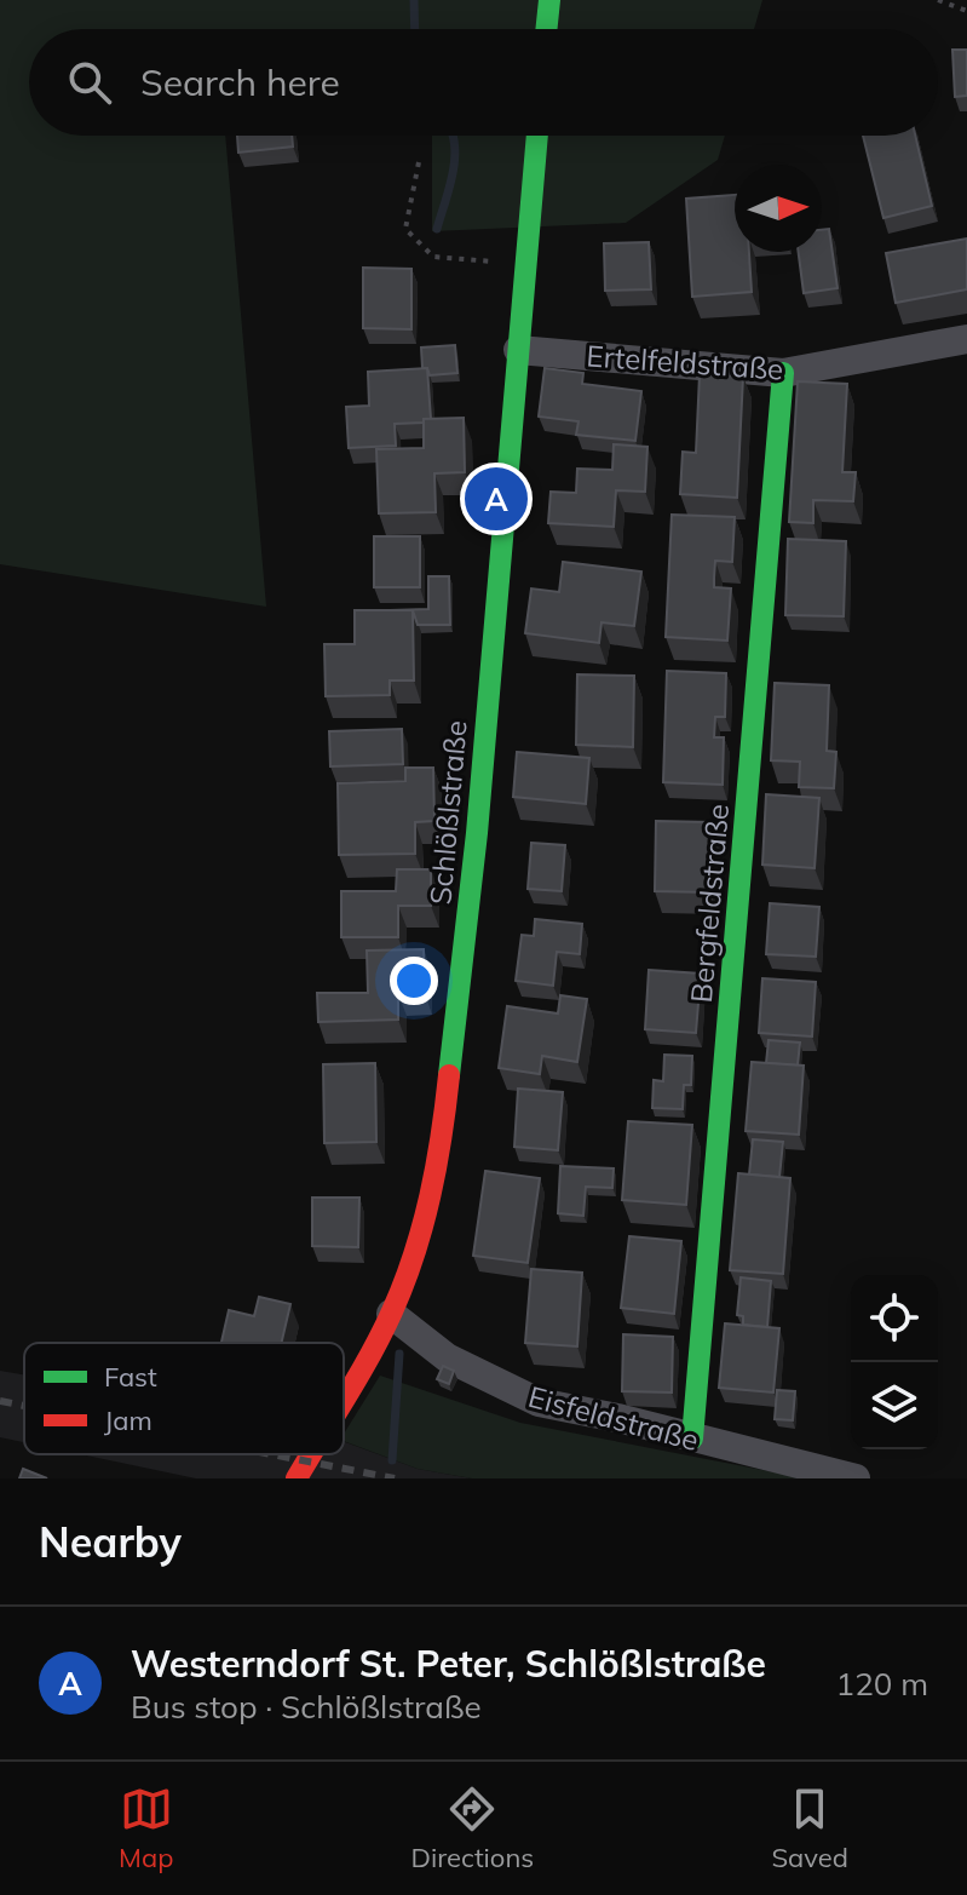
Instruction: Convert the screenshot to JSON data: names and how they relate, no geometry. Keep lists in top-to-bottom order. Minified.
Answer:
{"streets":{"street":["Ertelfeldstraße","Schlößlstraße","Bergfeldstraße","Eisfeldstraße"]},"crossings":[["Ertelfeldstraße","Schlößlstraße"],["Ertelfeldstraße","Bergfeldstraße"],["Schlößlstraße","Eisfeldstraße"],["Bergfeldstraße","Eisfeldstraße"]],"legend":["Fast","Jam"],"north":"right","page":{"search":"Search here","pins":"A","heading":"Nearby","list":[{"mark":"A","name":"Westerndorf St. Peter, Schlößlstraße","note":"Bus stop · Schlößlstraße","value":"120 m"}],"nav":["Map","Directions","Saved"]}}
